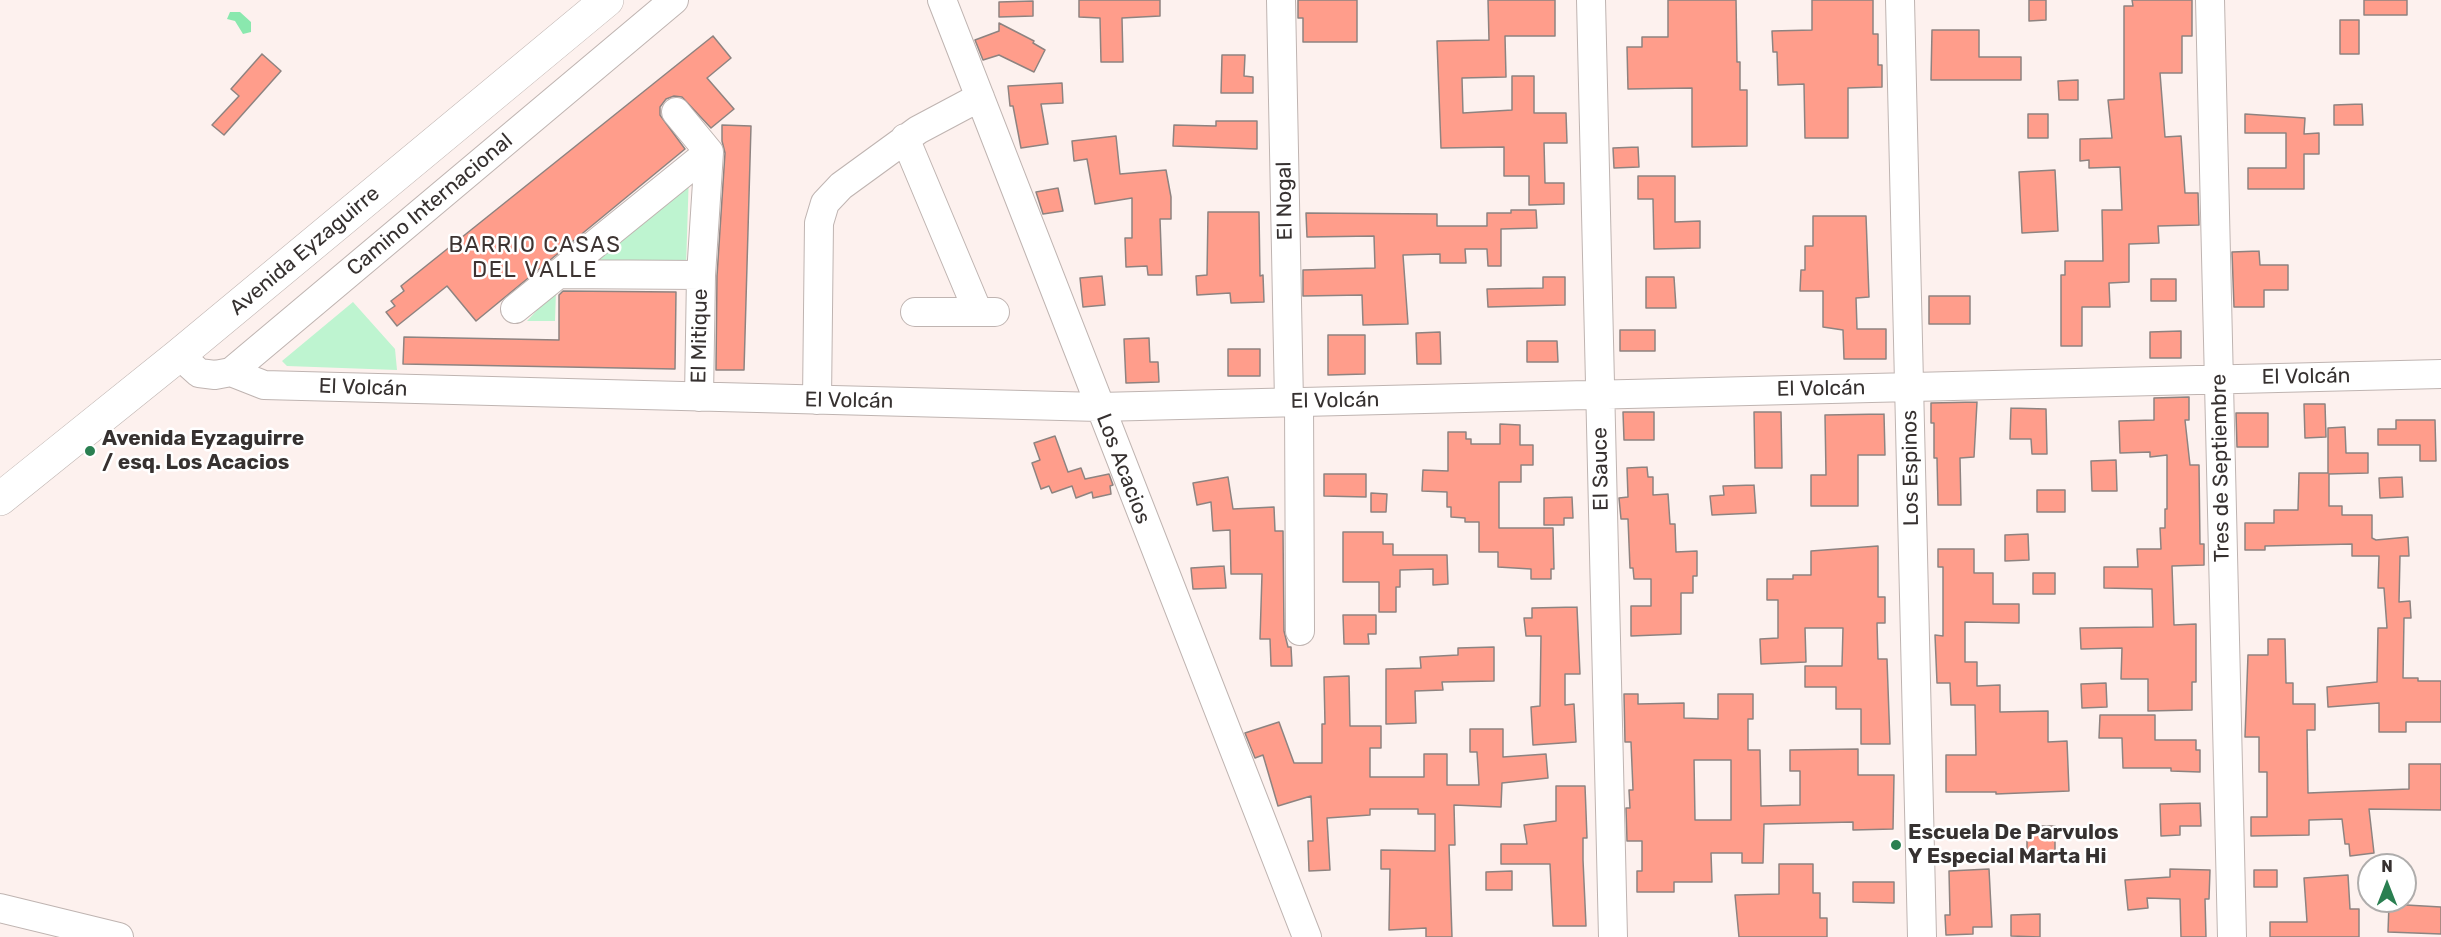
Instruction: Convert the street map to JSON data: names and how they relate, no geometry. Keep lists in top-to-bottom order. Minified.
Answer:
{"streets":{"main road":["Avenida Eyzaguirre"],"street":["El Nogal","Camino Internacional","El Mitique","El Volcán","Los Espinos","Tres de Septiembre","Los Acacios","El Sauce"]},"crossings":[["El Nogal","El Volcán"],["Camino Internacional","El Volcán"],["El Mitique","El Volcán"],["El Volcán","Los Espinos"],["El Volcán","Tres de Septiembre"],["El Volcán","Los Acacios"],["El Volcán","El Sauce"]],"districts":["BARRIO CASAS DEL VALLE"],"places":["Avenida Eyzaguirre / esq. Los Acacios","Escuela De Parvulos Y Especial Marta Hi"],"north":"top"}
